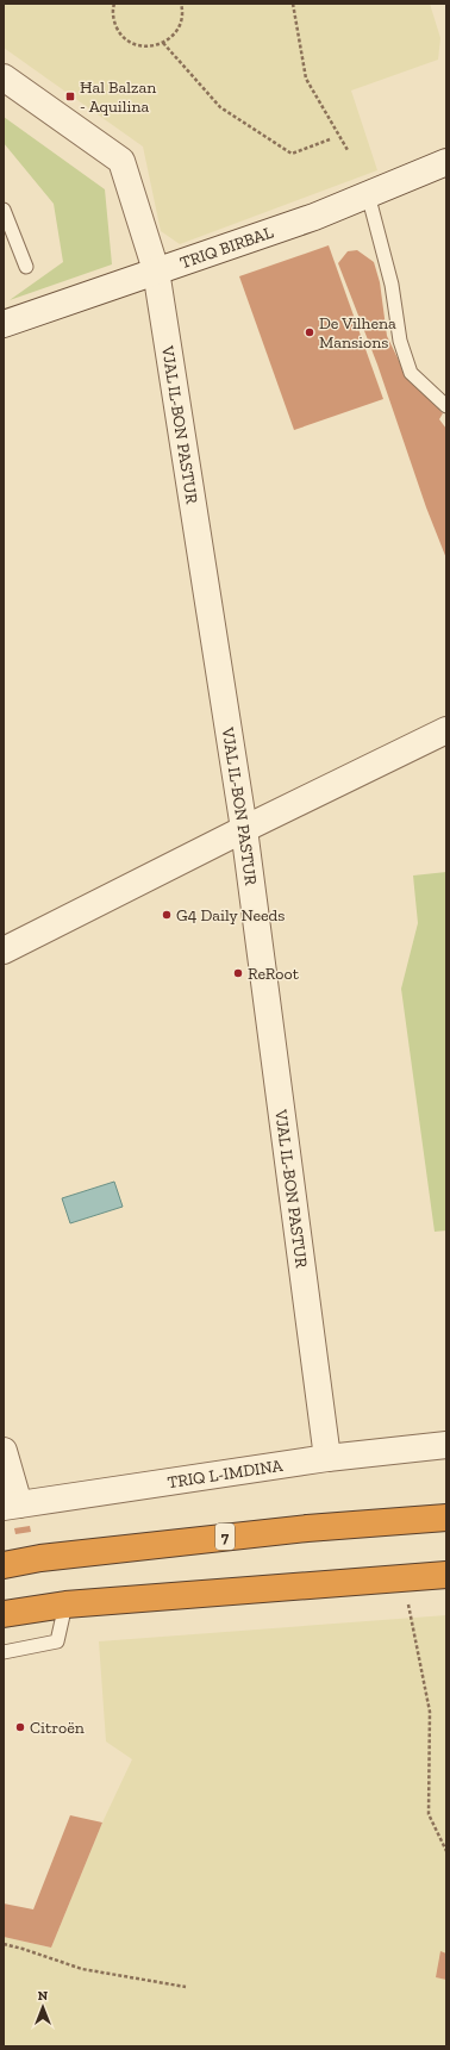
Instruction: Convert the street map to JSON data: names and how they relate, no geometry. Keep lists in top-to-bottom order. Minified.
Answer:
{"streets":{"highway":["7"],"street":["TRIQ BIRBAL","VJAL IL-BON PASTUR","TRIQ L-IMDINA"]},"crossings":[["TRIQ BIRBAL","VJAL IL-BON PASTUR"],["VJAL IL-BON PASTUR","TRIQ L-IMDINA"]],"places":{"transit":["Ħal Balzan - Aquilina"],"other":["De Vilhena Mansions","G4 Daily Needs","ReRoot","Citroën"]},"north":"top"}
